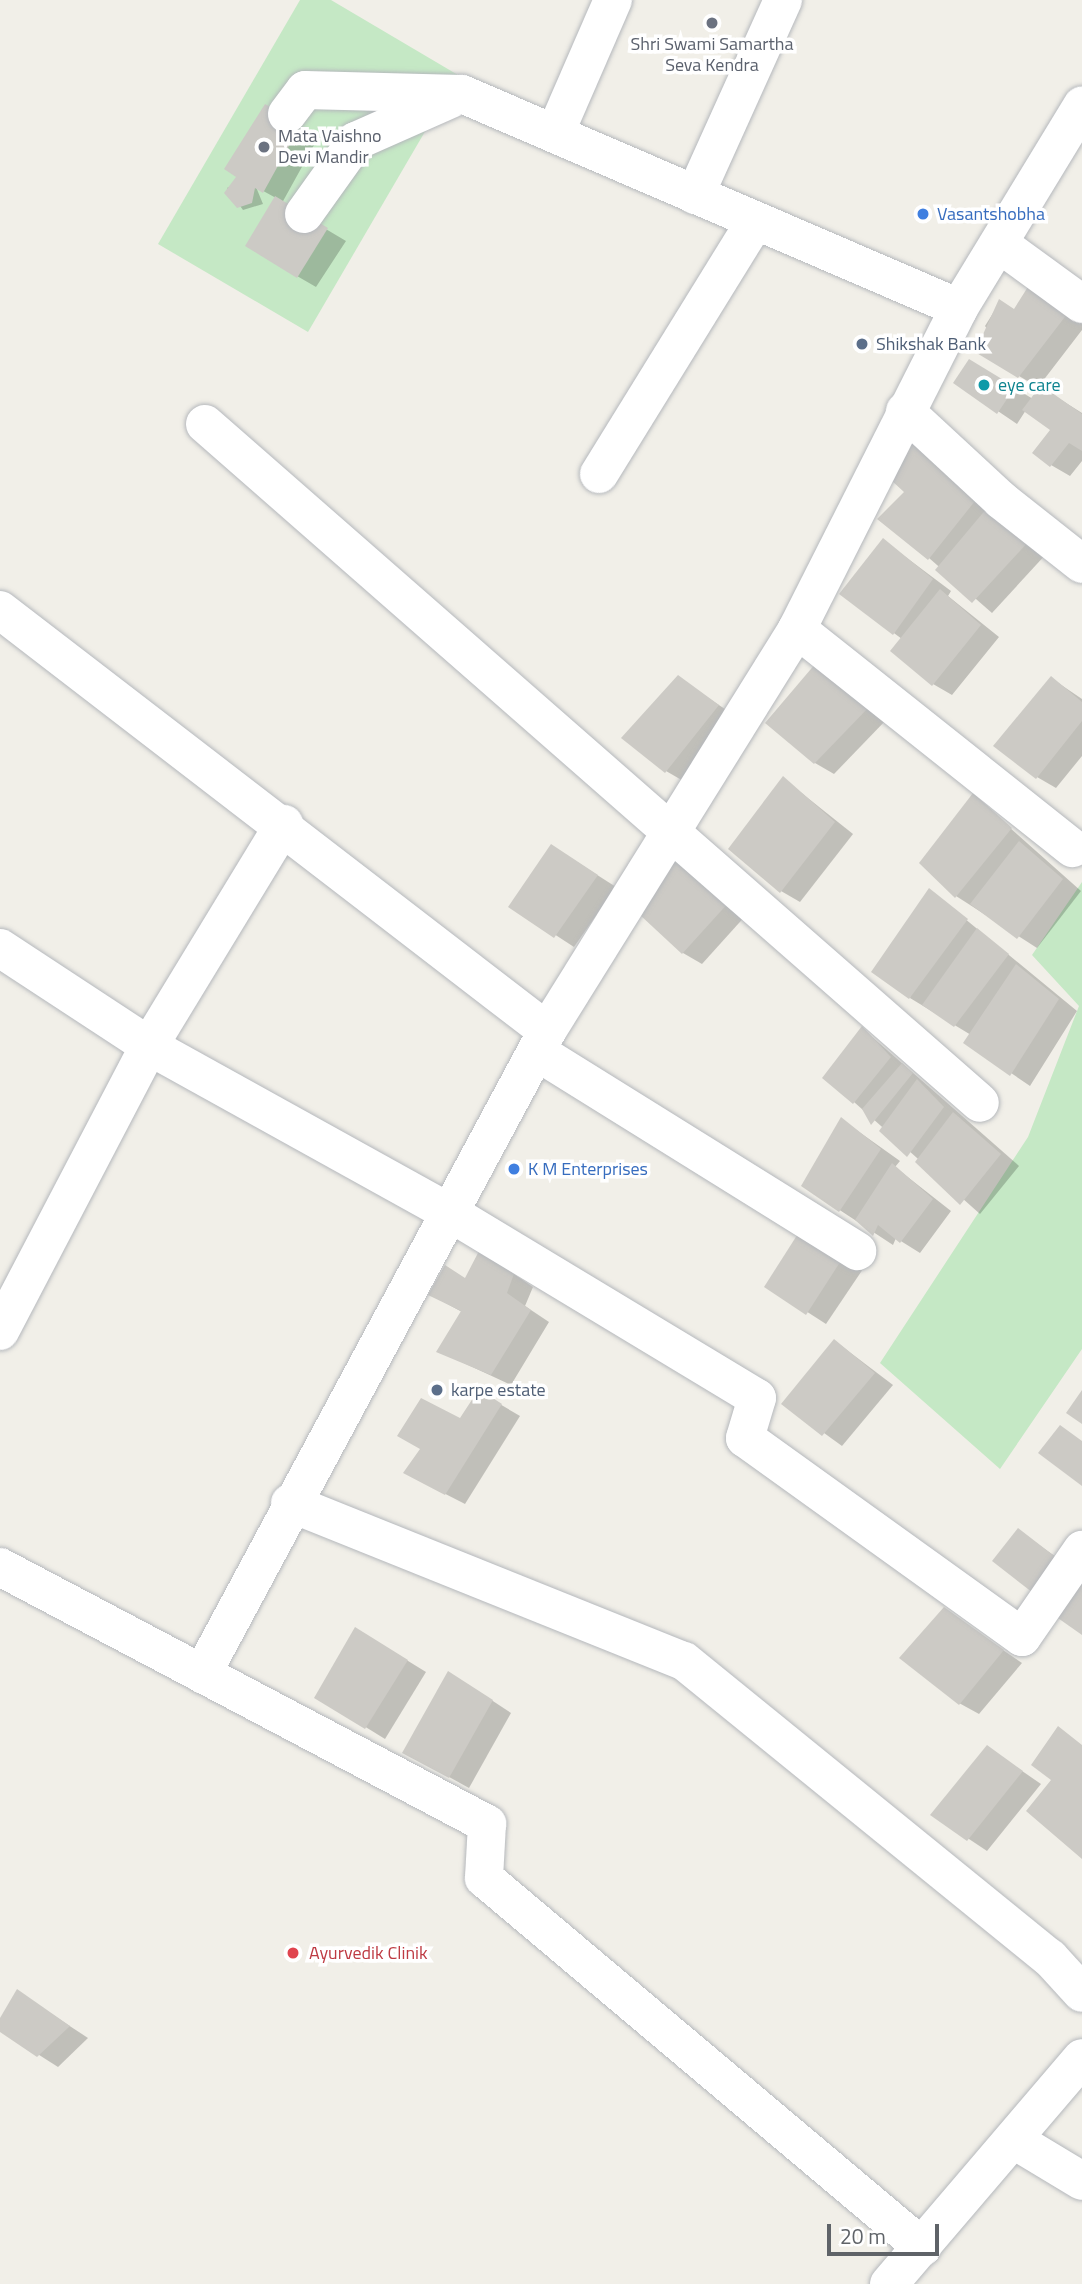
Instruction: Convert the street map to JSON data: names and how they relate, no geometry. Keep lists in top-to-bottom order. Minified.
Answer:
{"places":["Shri Swami Samartha Seva Kendra","Mata Vaishno Devi Mandir","Vasantshobha","Shikshak Bank","eye care","K M Enterprises","karpe estate","Ayurvedik Clinik"],"scale_bar":"20 m"}
